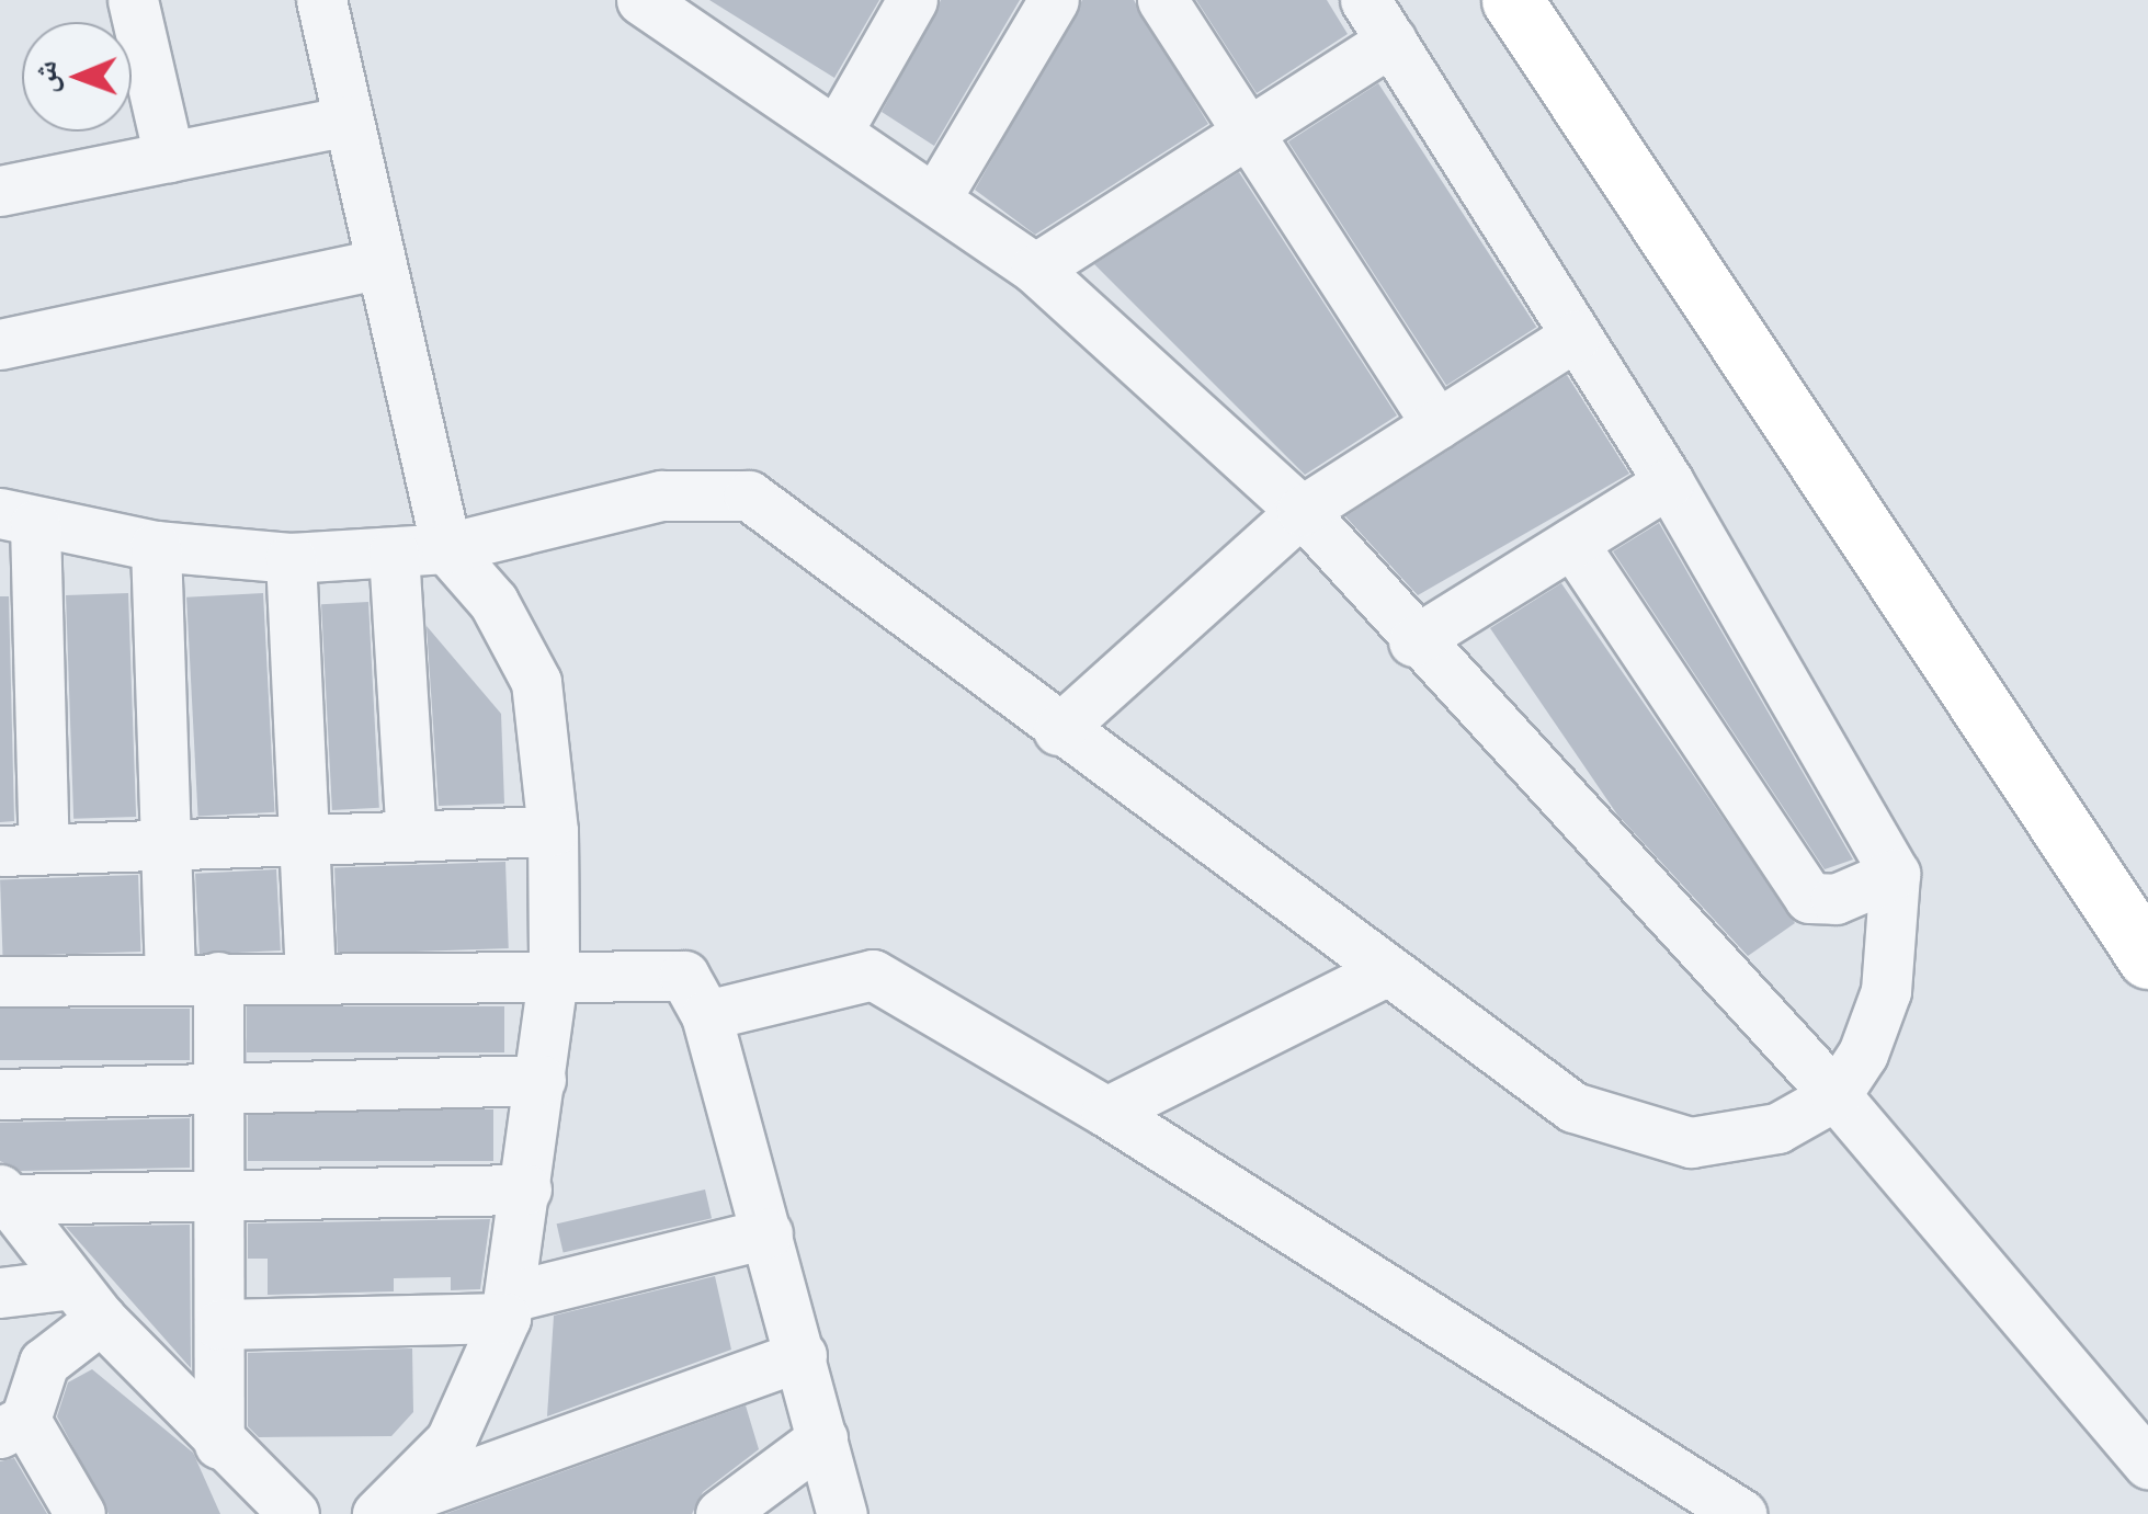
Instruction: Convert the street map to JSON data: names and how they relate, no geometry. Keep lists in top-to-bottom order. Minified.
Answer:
{"north":"left"}
